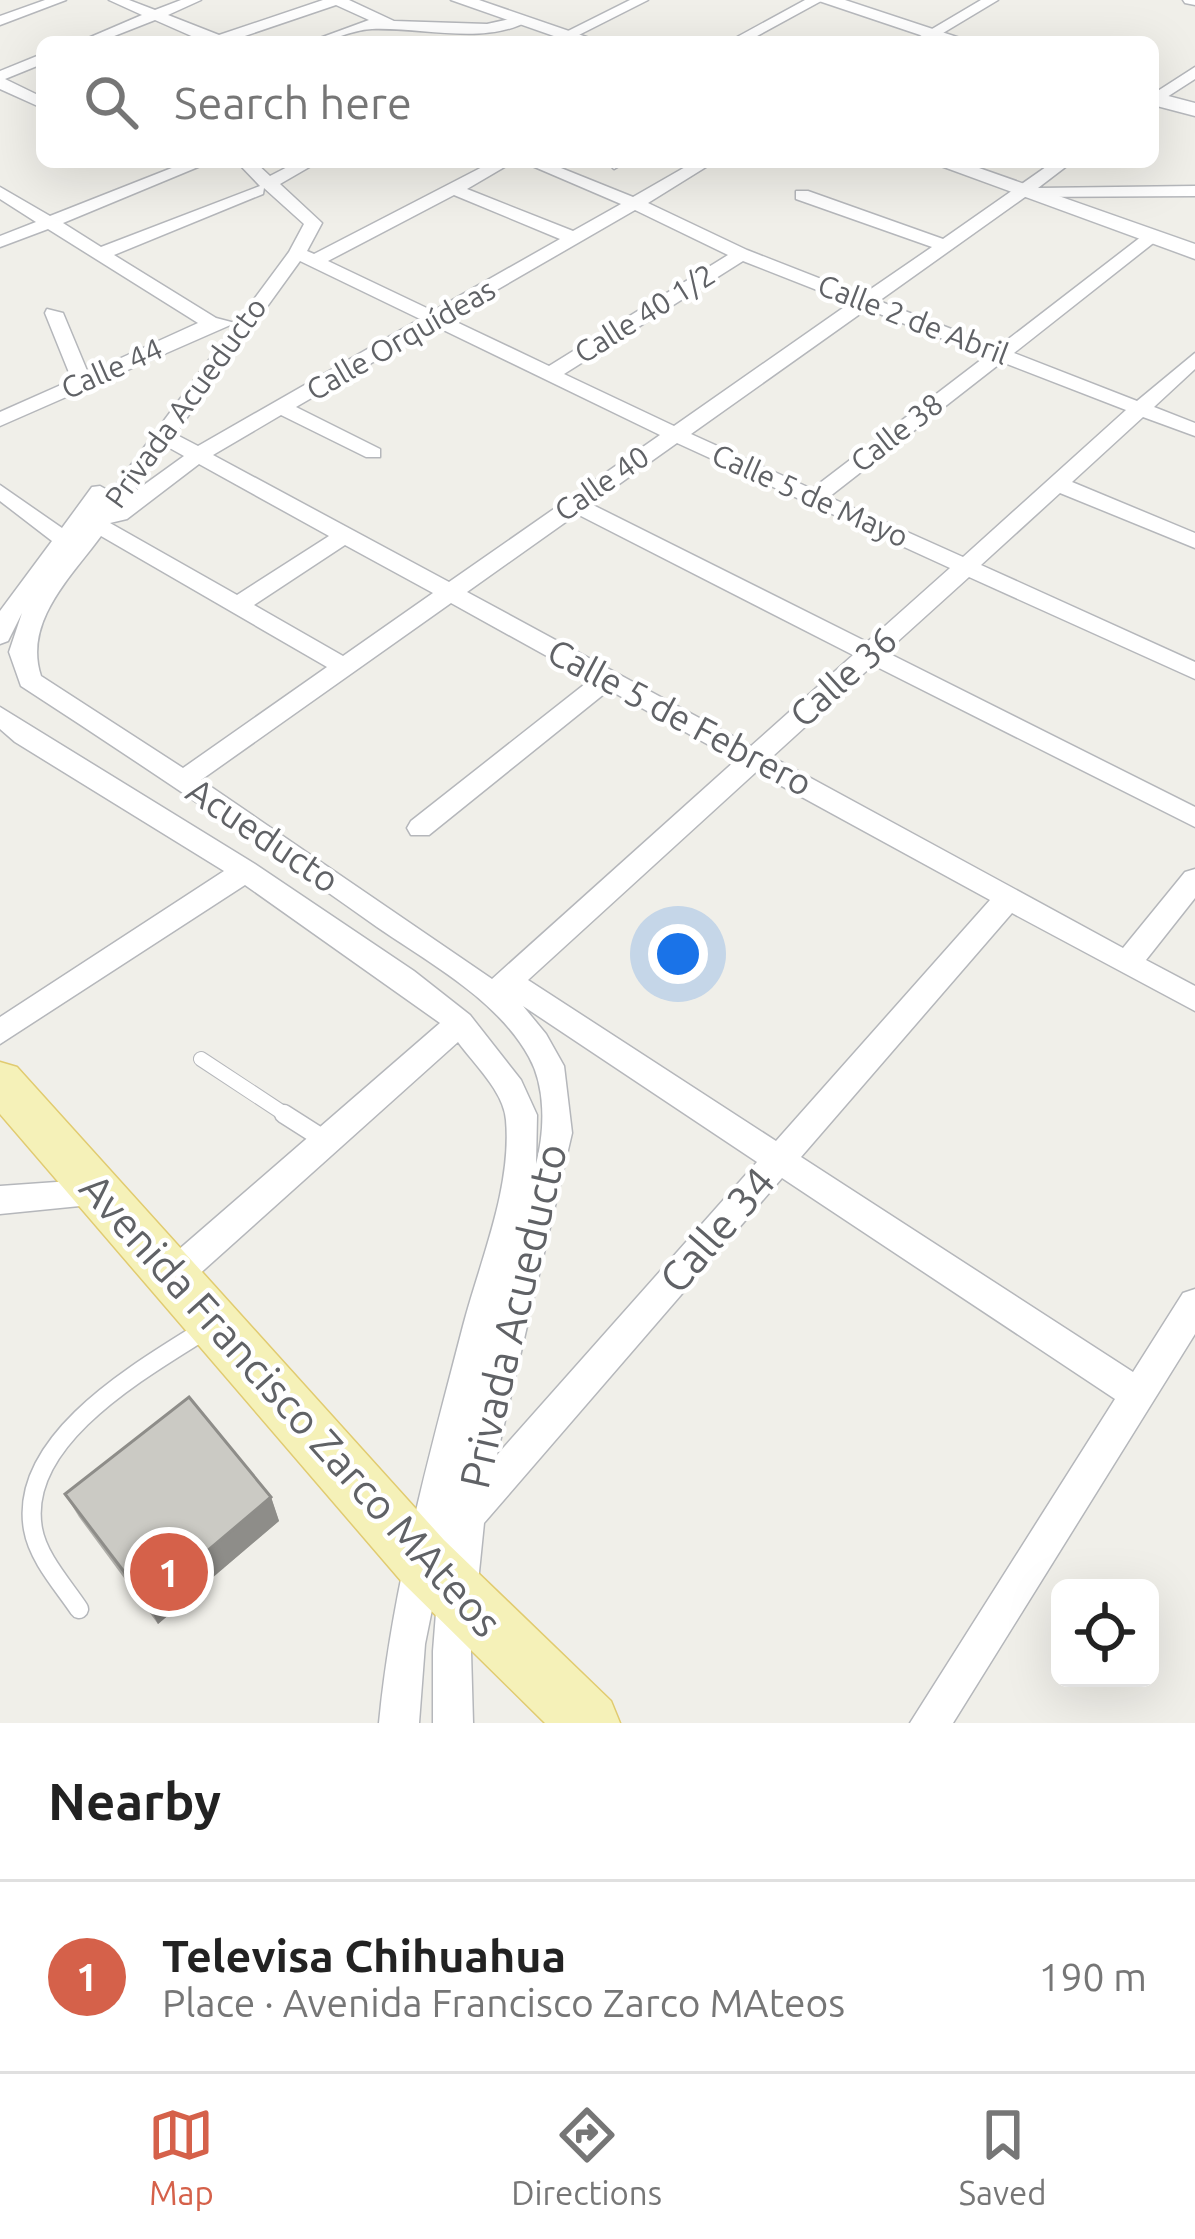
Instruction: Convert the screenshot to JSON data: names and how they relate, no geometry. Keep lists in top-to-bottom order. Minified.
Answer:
{"streets":{"main road":["Avenida Francisco Zarco MAteos"],"street":["Calle 40 1/2","Calle 2 de Abril","Calle Orquídeas","Calle 44","Privada Acueducto","Calle 38","Calle 40","Calle 5 de Mayo","Calle 36","Calle 5 de Febrero","Acueducto","Calle 34"]},"crossings":[["Calle 40 1/2","Calle 2 de Abril"],["Calle 40 1/2","Calle 5 de Mayo"],["Calle 2 de Abril","Calle Orquídeas"],["Calle 2 de Abril","Calle 38"],["Calle 2 de Abril","Calle 40"],["Calle 2 de Abril","Calle 36"],["Calle Orquídeas","Privada Acueducto"],["Calle Orquídeas","Calle 5 de Mayo"],["Calle Orquídeas","Calle 5 de Febrero"],["Calle 44","Privada Acueducto"],["Privada Acueducto","Calle 5 de Mayo"],["Privada Acueducto","Calle 36"],["Privada Acueducto","Calle 5 de Febrero"],["Privada Acueducto","Acueducto"],["Privada Acueducto","Calle 34"],["Privada Acueducto","Avenida Francisco Zarco MAteos"],["Calle 38","Calle 5 de Mayo"],["Calle 40","Calle 5 de Mayo"],["Calle 40","Calle 5 de Febrero"],["Calle 40","Acueducto"],["Calle 5 de Mayo","Calle 36"],["Calle 36","Calle 5 de Febrero"],["Calle 36","Acueducto"],["Calle 5 de Febrero","Calle 34"]],"page":{"search":"Search here","pins":"1","heading":"Nearby","list":[{"mark":"1","name":"Televisa Chihuahua","note":"Place · Avenida Francisco Zarco MAteos","value":"190 m"}],"nav":["Map","Directions","Saved"]}}
